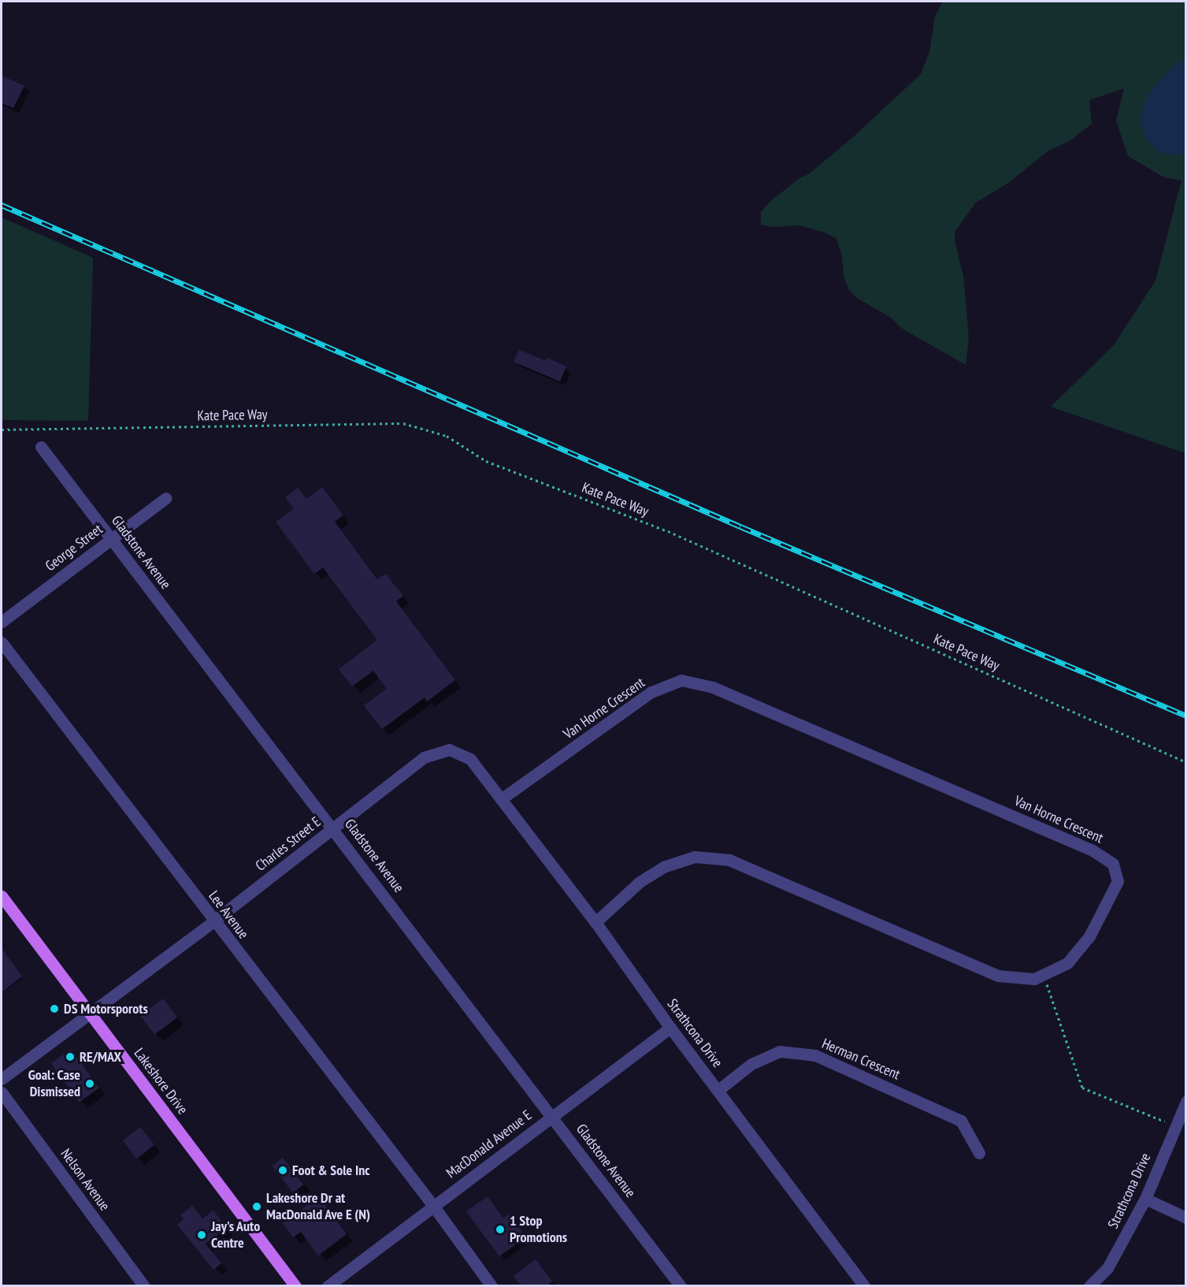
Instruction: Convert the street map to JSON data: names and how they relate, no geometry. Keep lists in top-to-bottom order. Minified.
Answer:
{"streets":{"main road":["Lakeshore Drive"],"street":["George Street","Gladstone Avenue","Van Horne Crescent","Charles Street E","Lee Avenue","Strathcona Drive","Herman Crescent","MacDonald Avenue E","Nelson Avenue"],"path":["Kate Pace Way"]},"crossings":[["George Street","Gladstone Avenue"],["Gladstone Avenue","Charles Street E"],["Gladstone Avenue","MacDonald Avenue E"],["Van Horne Crescent","Charles Street E"],["Van Horne Crescent","Strathcona Drive"],["Charles Street E","Lee Avenue"],["Charles Street E","Strathcona Drive"],["Charles Street E","Lakeshore Drive"],["Lee Avenue","MacDonald Avenue E"],["Strathcona Drive","Herman Crescent"],["Strathcona Drive","MacDonald Avenue E"]],"places":["DS Motorsporots","RE/MAX","Goal: Case Dismissed","Foot & Sole Inc","Lakeshore Dr at MacDonald Ave E (N)","1 Stop Promotions","Jay's Auto Centre"]}
